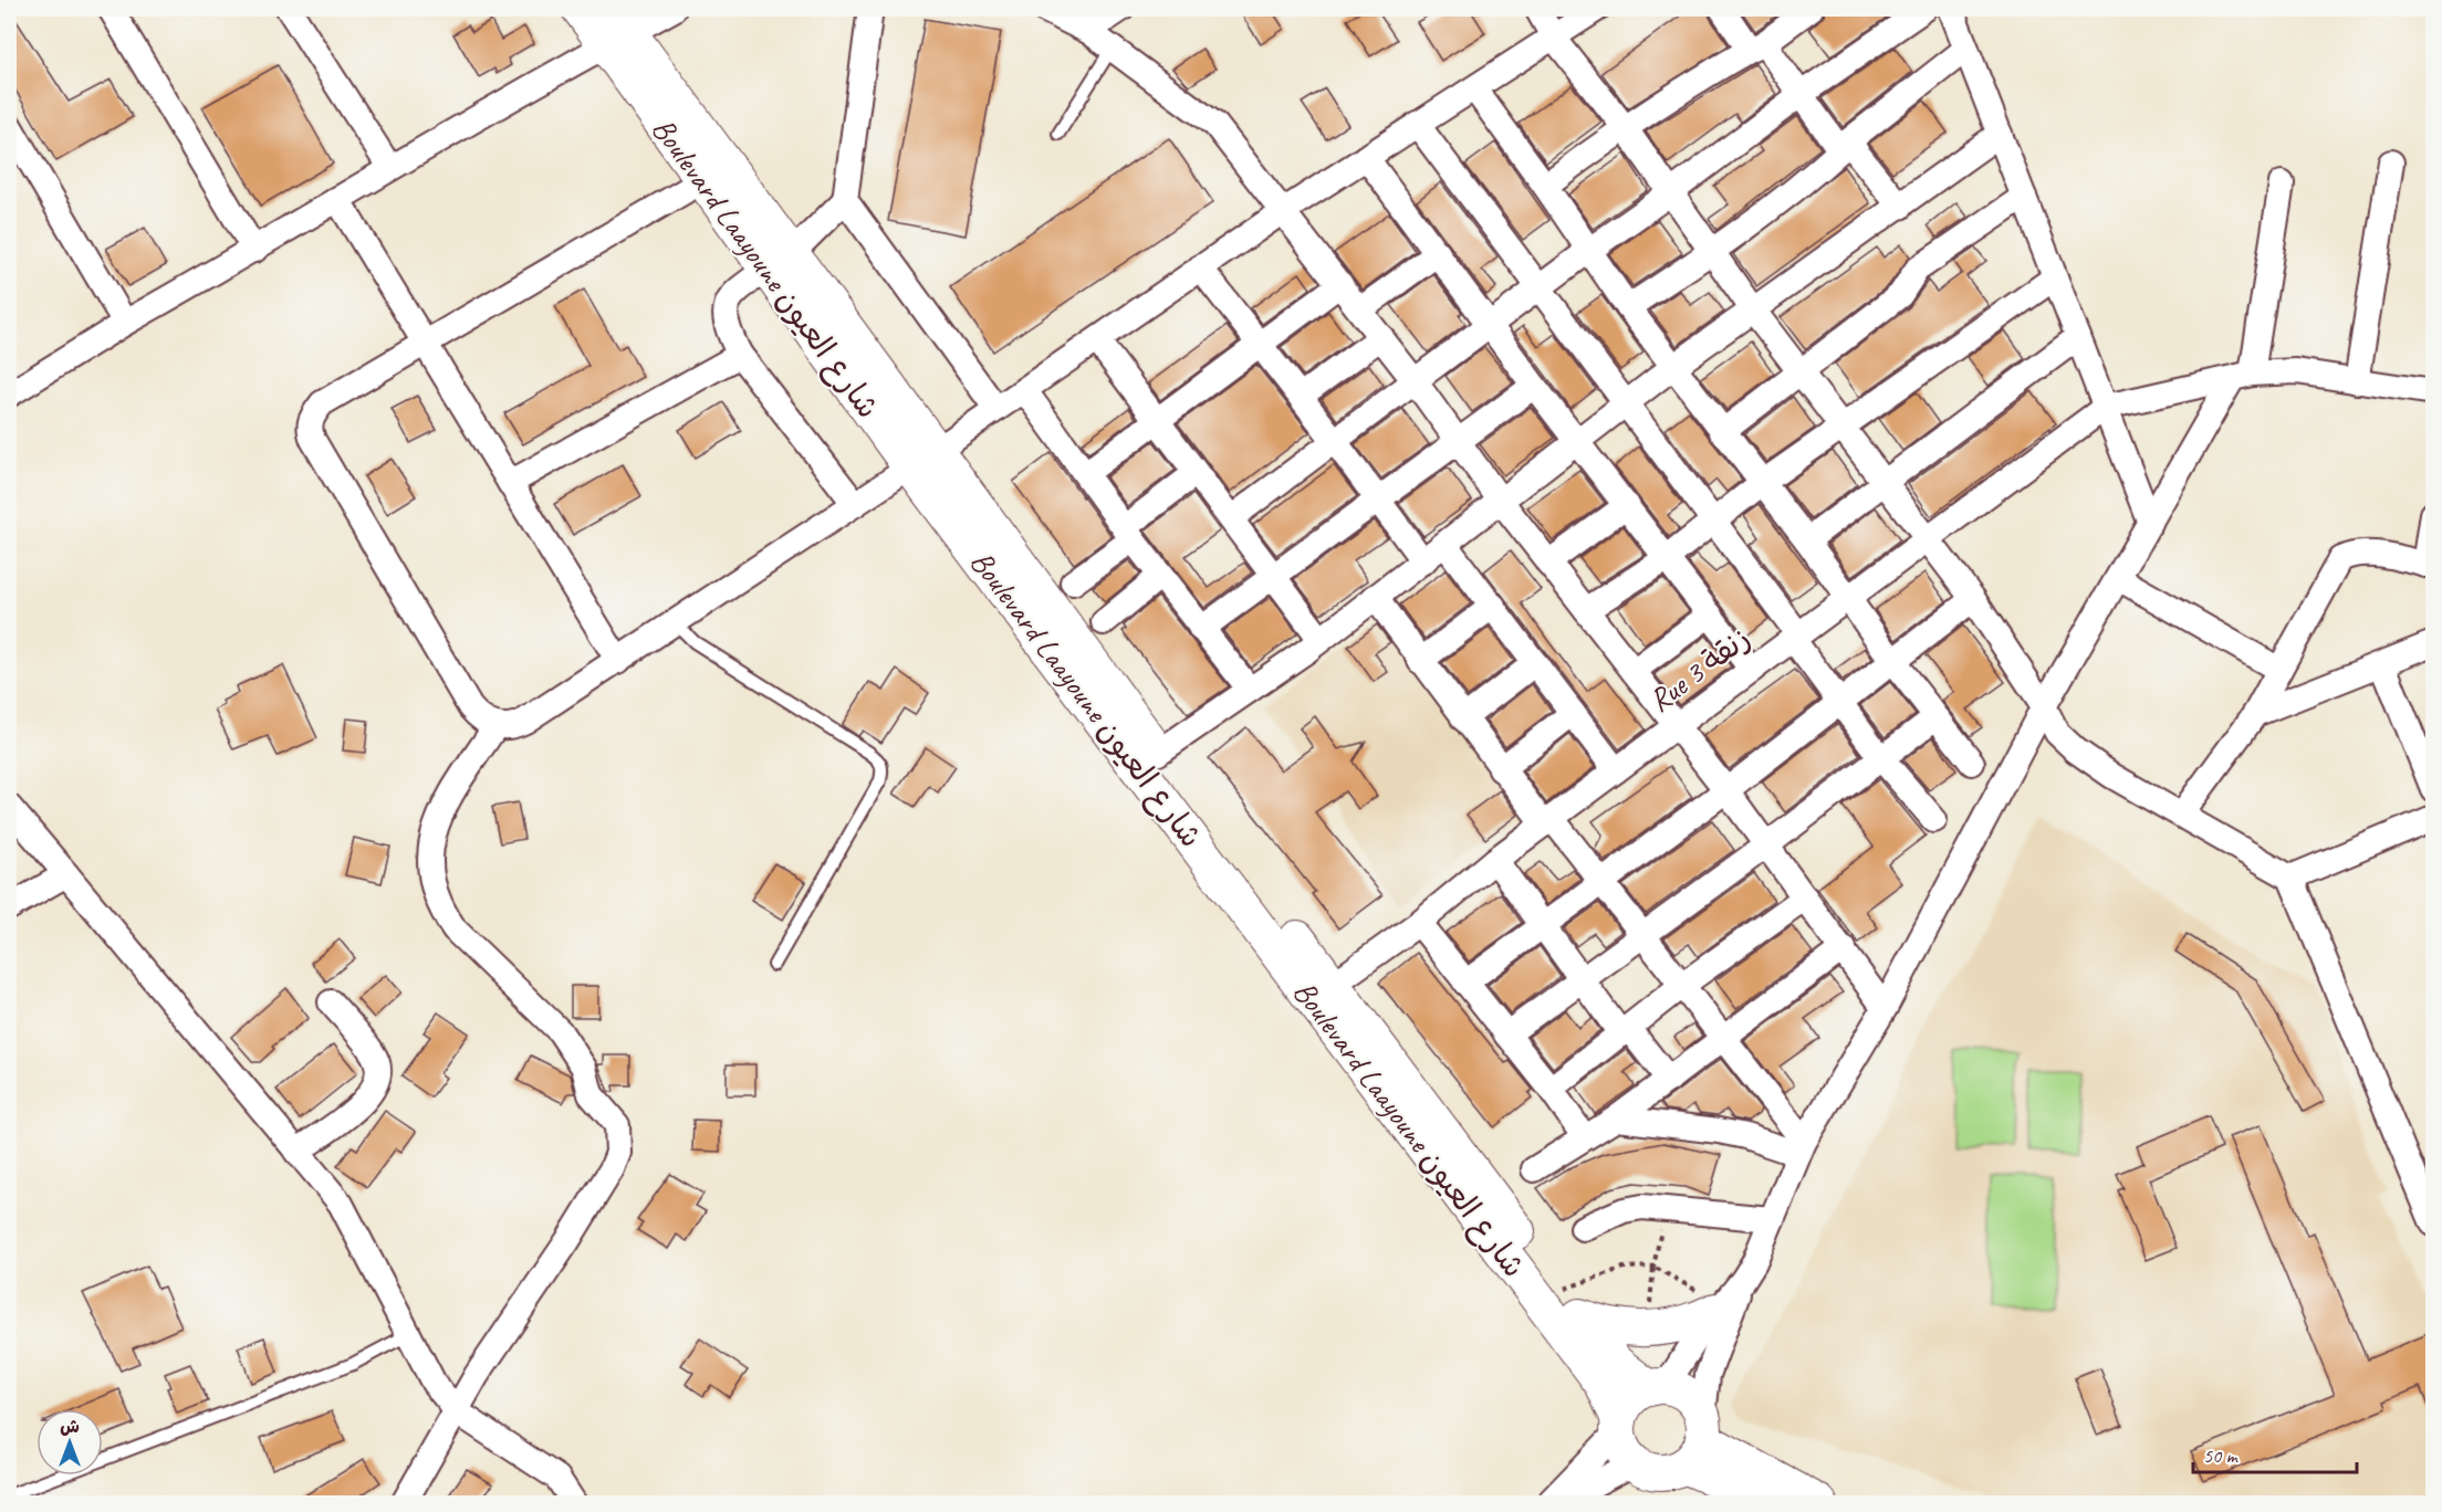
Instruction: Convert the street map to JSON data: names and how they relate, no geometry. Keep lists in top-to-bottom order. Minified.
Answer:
{"streets":{"street":["Boulevard Laayoune شارع العيون","Rue 3 زنقة"]},"crossings":[["Boulevard Laayoune شارع العيون","Rue 3 زنقة"]],"scale_bar":"50 m","north":"top"}
